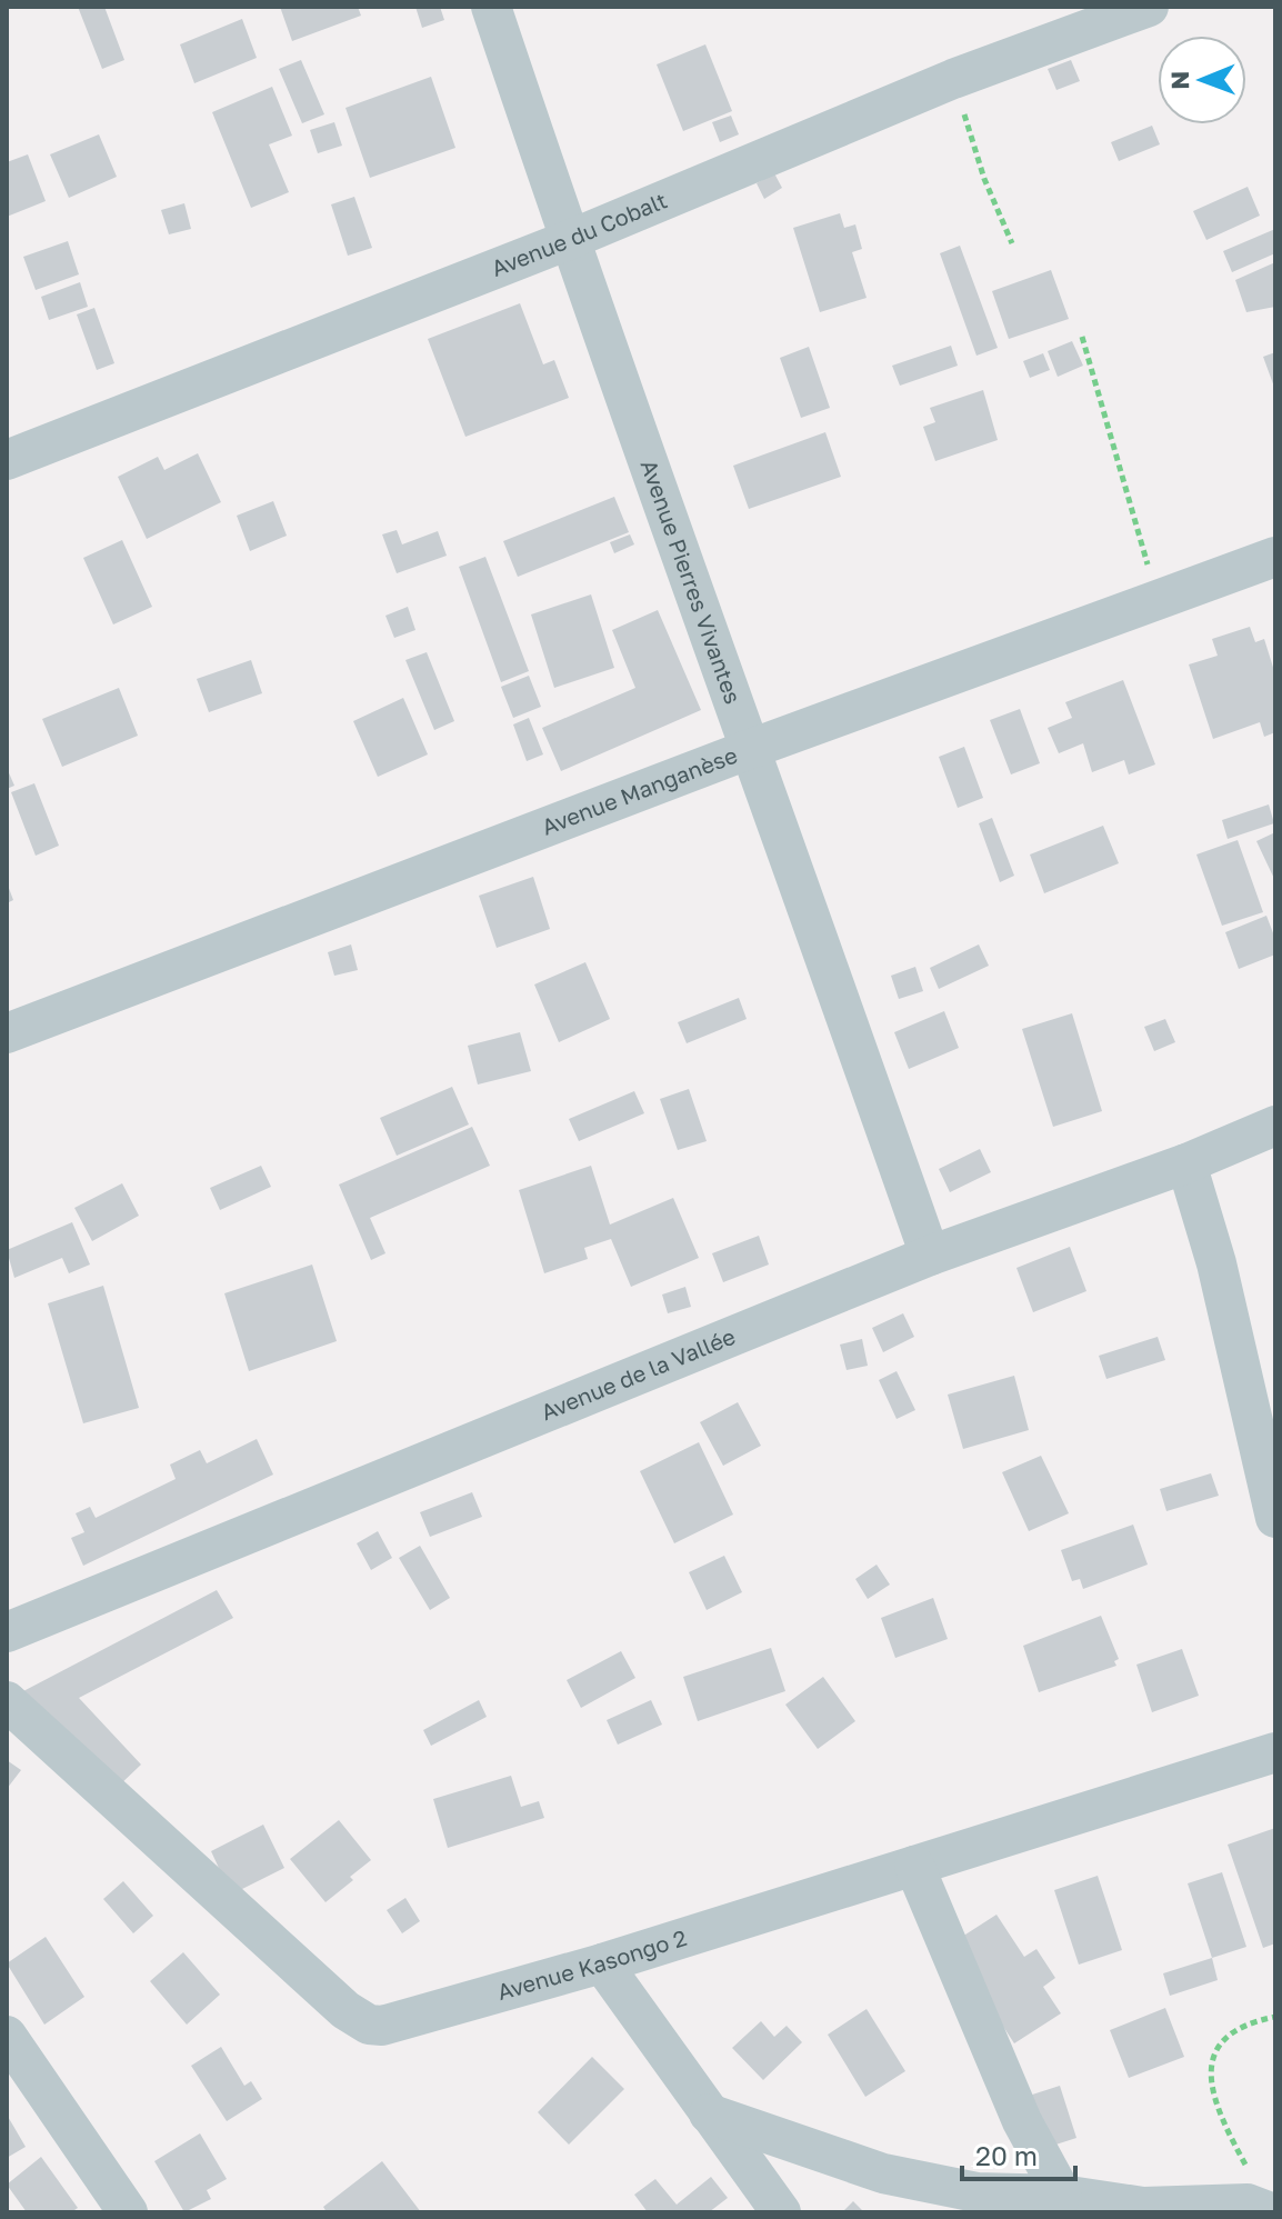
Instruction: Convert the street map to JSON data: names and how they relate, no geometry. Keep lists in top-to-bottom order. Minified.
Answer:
{"streets":{"street":["Avenue du Cobalt","Avenue Pierres Vivantes","Avenue Manganèse","Avenue de la Vallée","Avenue Kasongo 2"]},"crossings":[["Avenue du Cobalt","Avenue Pierres Vivantes"],["Avenue Pierres Vivantes","Avenue Manganèse"],["Avenue Pierres Vivantes","Avenue de la Vallée"]],"scale_bar":"20 m","north":"left"}
